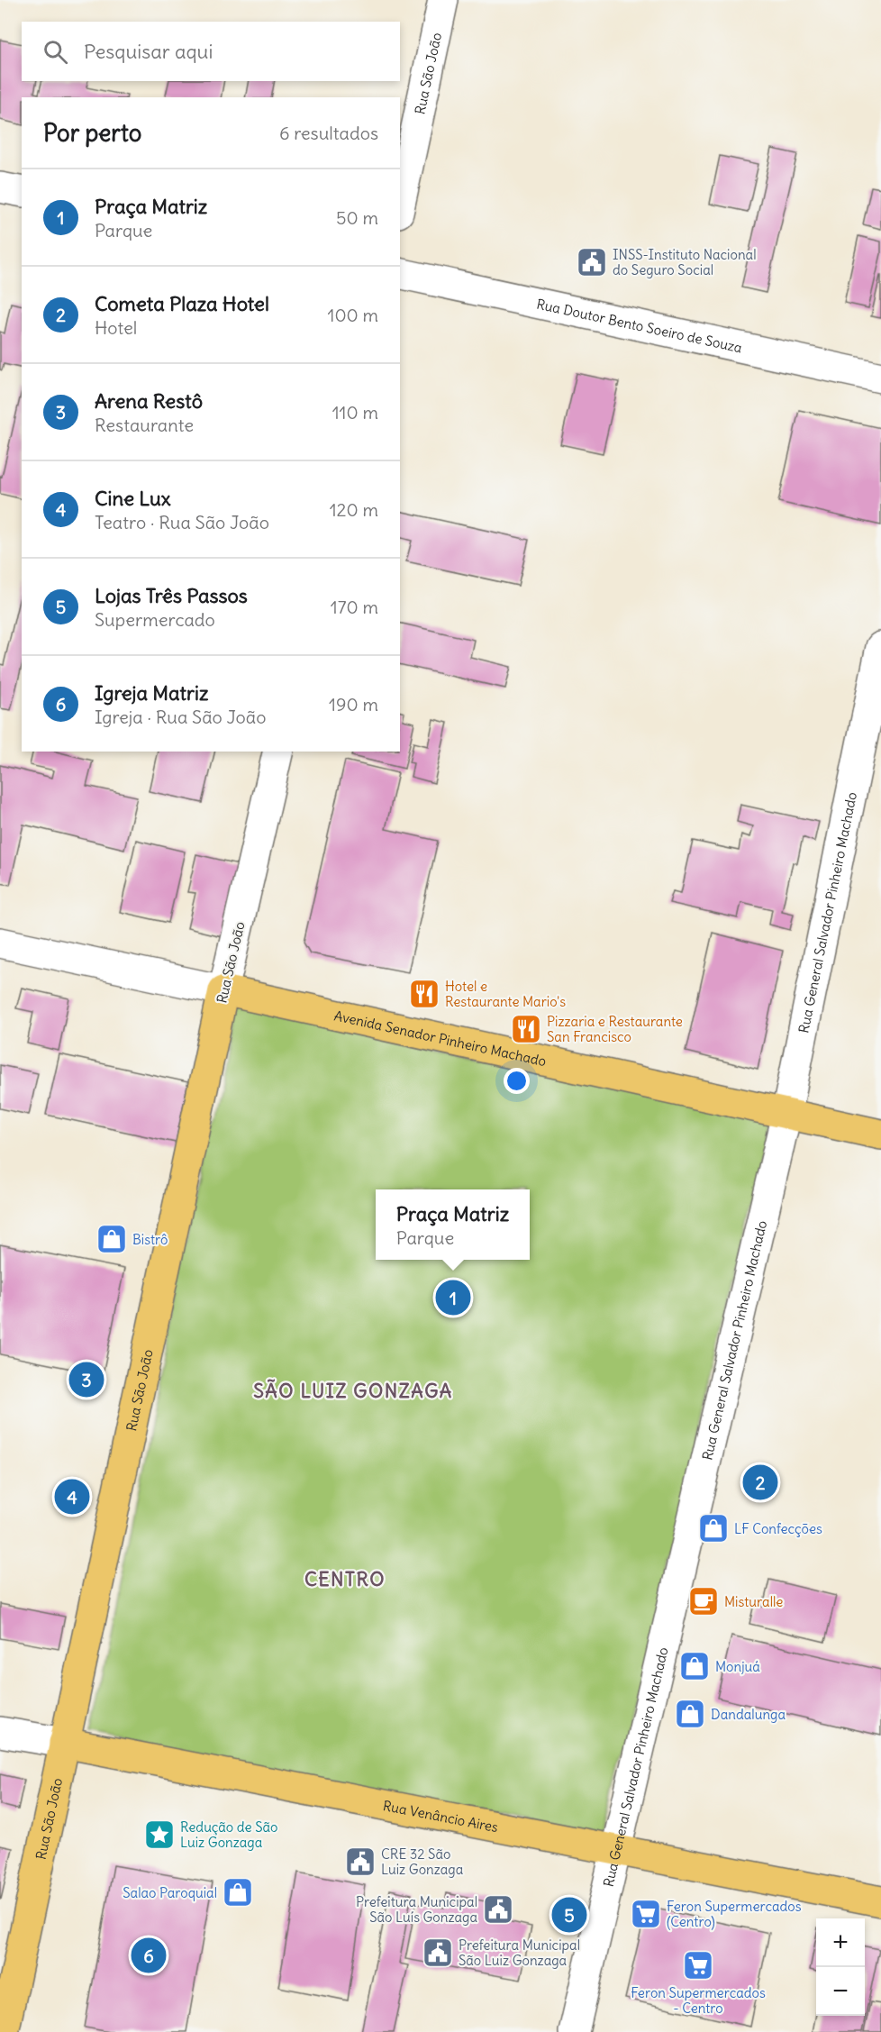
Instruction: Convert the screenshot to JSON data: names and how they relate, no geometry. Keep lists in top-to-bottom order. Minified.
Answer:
{"streets":{"main road":["Rua São João","Avenida Senador Pinheiro Machado","Rua Venâncio Aires"],"street":["Rua Doutor Bento Soeiro de Souza","Rua General Salvador Pinheiro Machado"]},"crossings":[["Rua São João","Avenida Senador Pinheiro Machado"],["Rua São João","Rua Venâncio Aires"],["Rua General Salvador Pinheiro Machado","Avenida Senador Pinheiro Machado"],["Rua General Salvador Pinheiro Machado","Rua Venâncio Aires"]],"districts":["SÃO LUIZ GONZAGA","CENTRO"],"places":{"public building":["INSS-Instituto Nacional do Seguro Social","CRE 32 São Luiz Gonzaga","Prefeitura Municipal São Luís Gonzaga","Prefeitura Municipal São Luiz Gonzaga"],"restaurant":["Hotel e Restaurante Mario's","Pizzaria e Restaurante San Francisco"],"shop":["Bistrô","LF Confecções","Monjuá","Dandalunga","Salao Paroquial"],"cafe":["Misturalle"],"place":["Redução de São Luiz Gonzaga"],"supermarket":["Feron Supermercados (Centro)","Feron Supermercados - Centro"]},"page":{"search":"Pesquisar aqui","heading":["Por perto","6 resultados"],"list":[{"mark":"1","name":"Praça Matriz","note":"Parque","value":"50 m"},{"mark":"2","name":"Cometa Plaza Hotel","note":"Hotel","value":"100 m"},{"mark":"3","name":"Arena Restô","note":"Restaurante","value":"110 m"},{"mark":"4","name":"Cine Lux","note":"Teatro · Rua São João","value":"120 m"},{"mark":"5","name":"Lojas Três Passos","note":"Supermercado","value":"170 m"},{"mark":"6","name":"Igreja Matriz","note":"Igreja · Rua São João","value":"190 m"}],"popup":["Praça Matriz","Parque"],"pins":["1","3","2","4","5","6"],"map_buttons":["+","−"]}}
